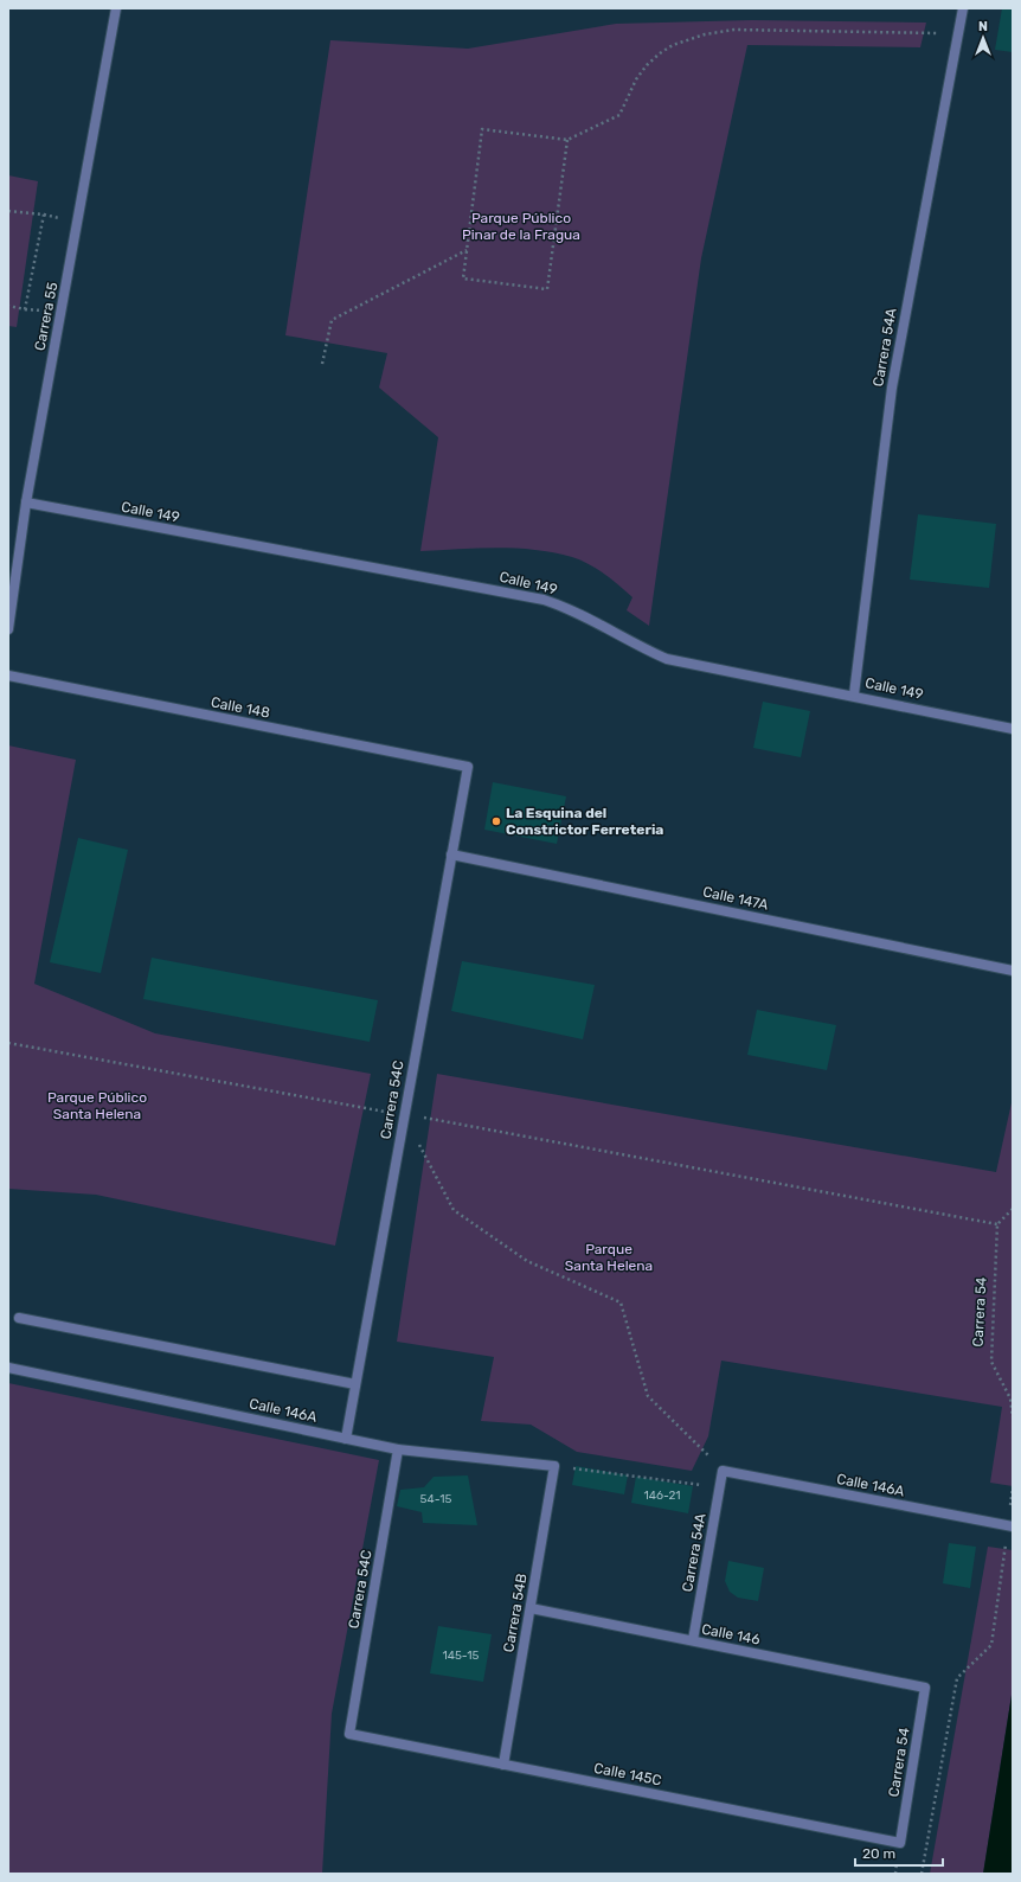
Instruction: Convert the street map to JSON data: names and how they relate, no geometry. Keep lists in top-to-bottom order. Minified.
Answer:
{"streets":{"street":["Carrera 55","Carrera 54A","Calle 149","Calle 148","Calle 147A","Carrera 54C","Carrera 54","Calle 146A","Carrera 54B","Calle 146","Calle 145C"]},"crossings":[["Carrera 55","Calle 149"],["Carrera 54A","Calle 149"],["Carrera 54A","Calle 146A"],["Carrera 54A","Calle 146"],["Calle 148","Carrera 54C"],["Calle 147A","Carrera 54C"],["Carrera 54C","Calle 146A"],["Carrera 54C","Calle 145C"],["Carrera 54","Calle 146"],["Carrera 54","Calle 145C"],["Calle 146A","Carrera 54B"],["Carrera 54B","Calle 146"],["Carrera 54B","Calle 145C"]],"parks":["Parque Público Pinar de la Fragua","Parque Público Santa Helena","Parque Santa Helena"],"places":["La Esquina del Constrictor Ferreteria"],"house_numbers":["146-21","54-15","145-15"],"scale_bar":"20 m","north":"top"}
